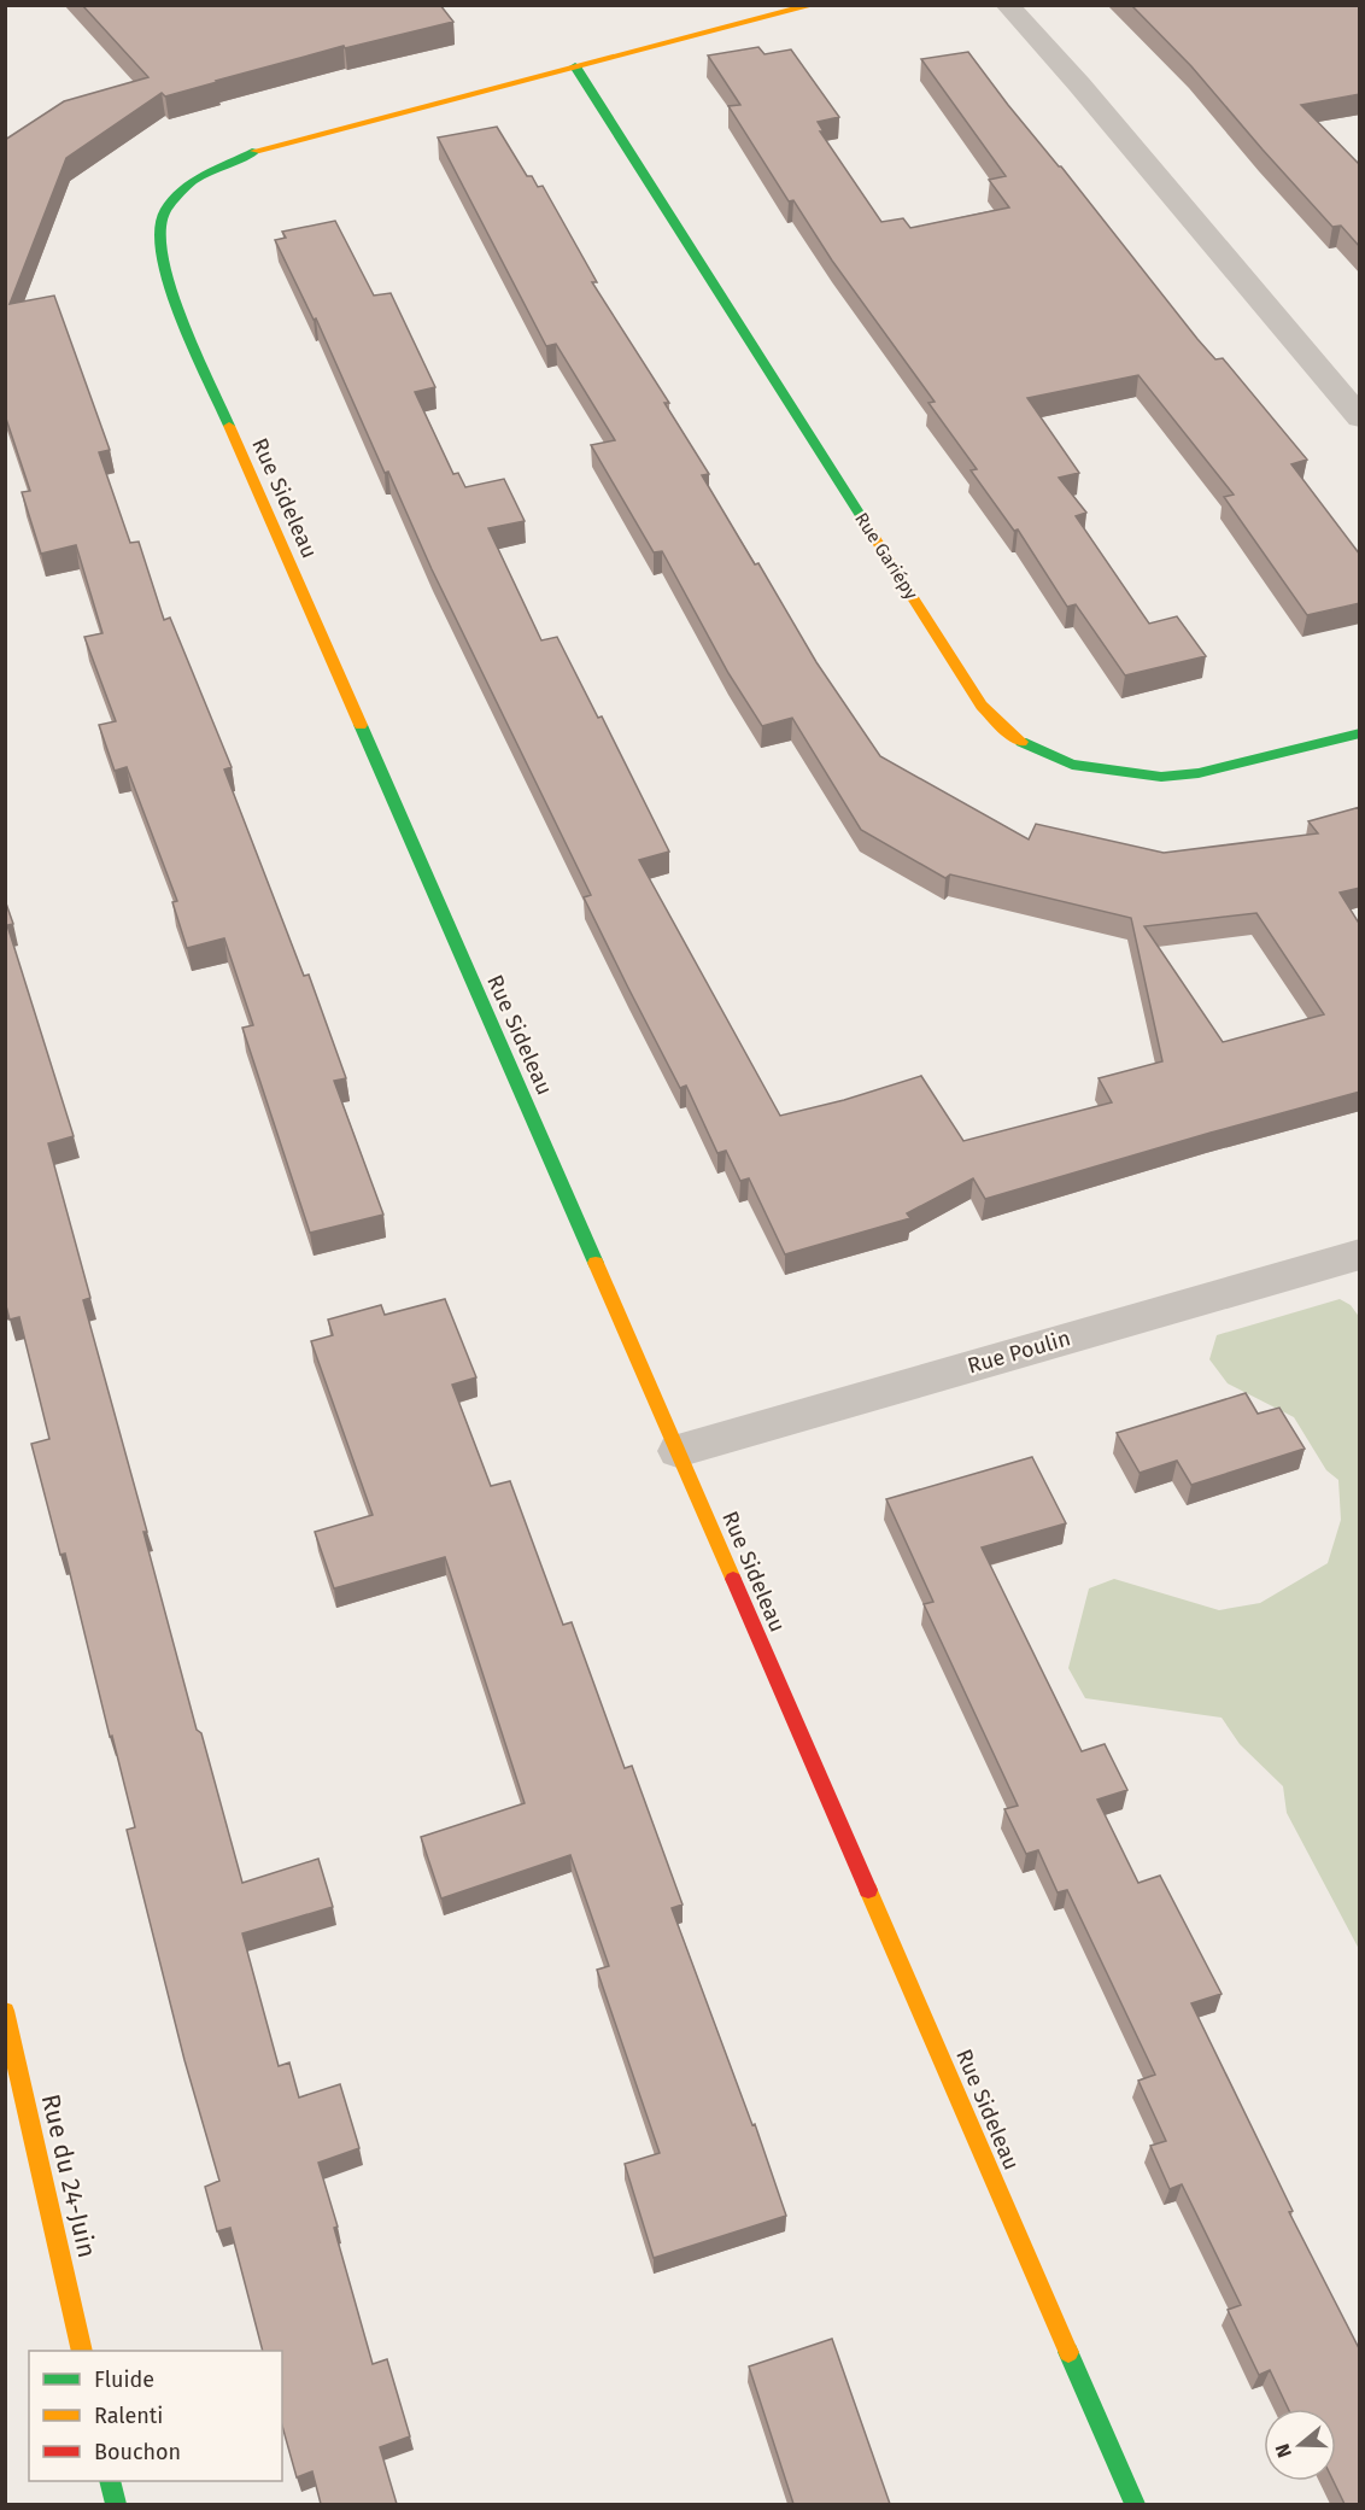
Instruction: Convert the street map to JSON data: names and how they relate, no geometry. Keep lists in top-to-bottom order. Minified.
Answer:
{"streets":{"street":["Rue Sideleau","Rue Gariépy","Rue Poulin","Rue du 24-Juin"]},"crossings":[["Rue Sideleau","Rue Gariépy"],["Rue Sideleau","Rue Poulin"]],"legend":["Fluide","Ralenti","Bouchon"],"north":"left"}
